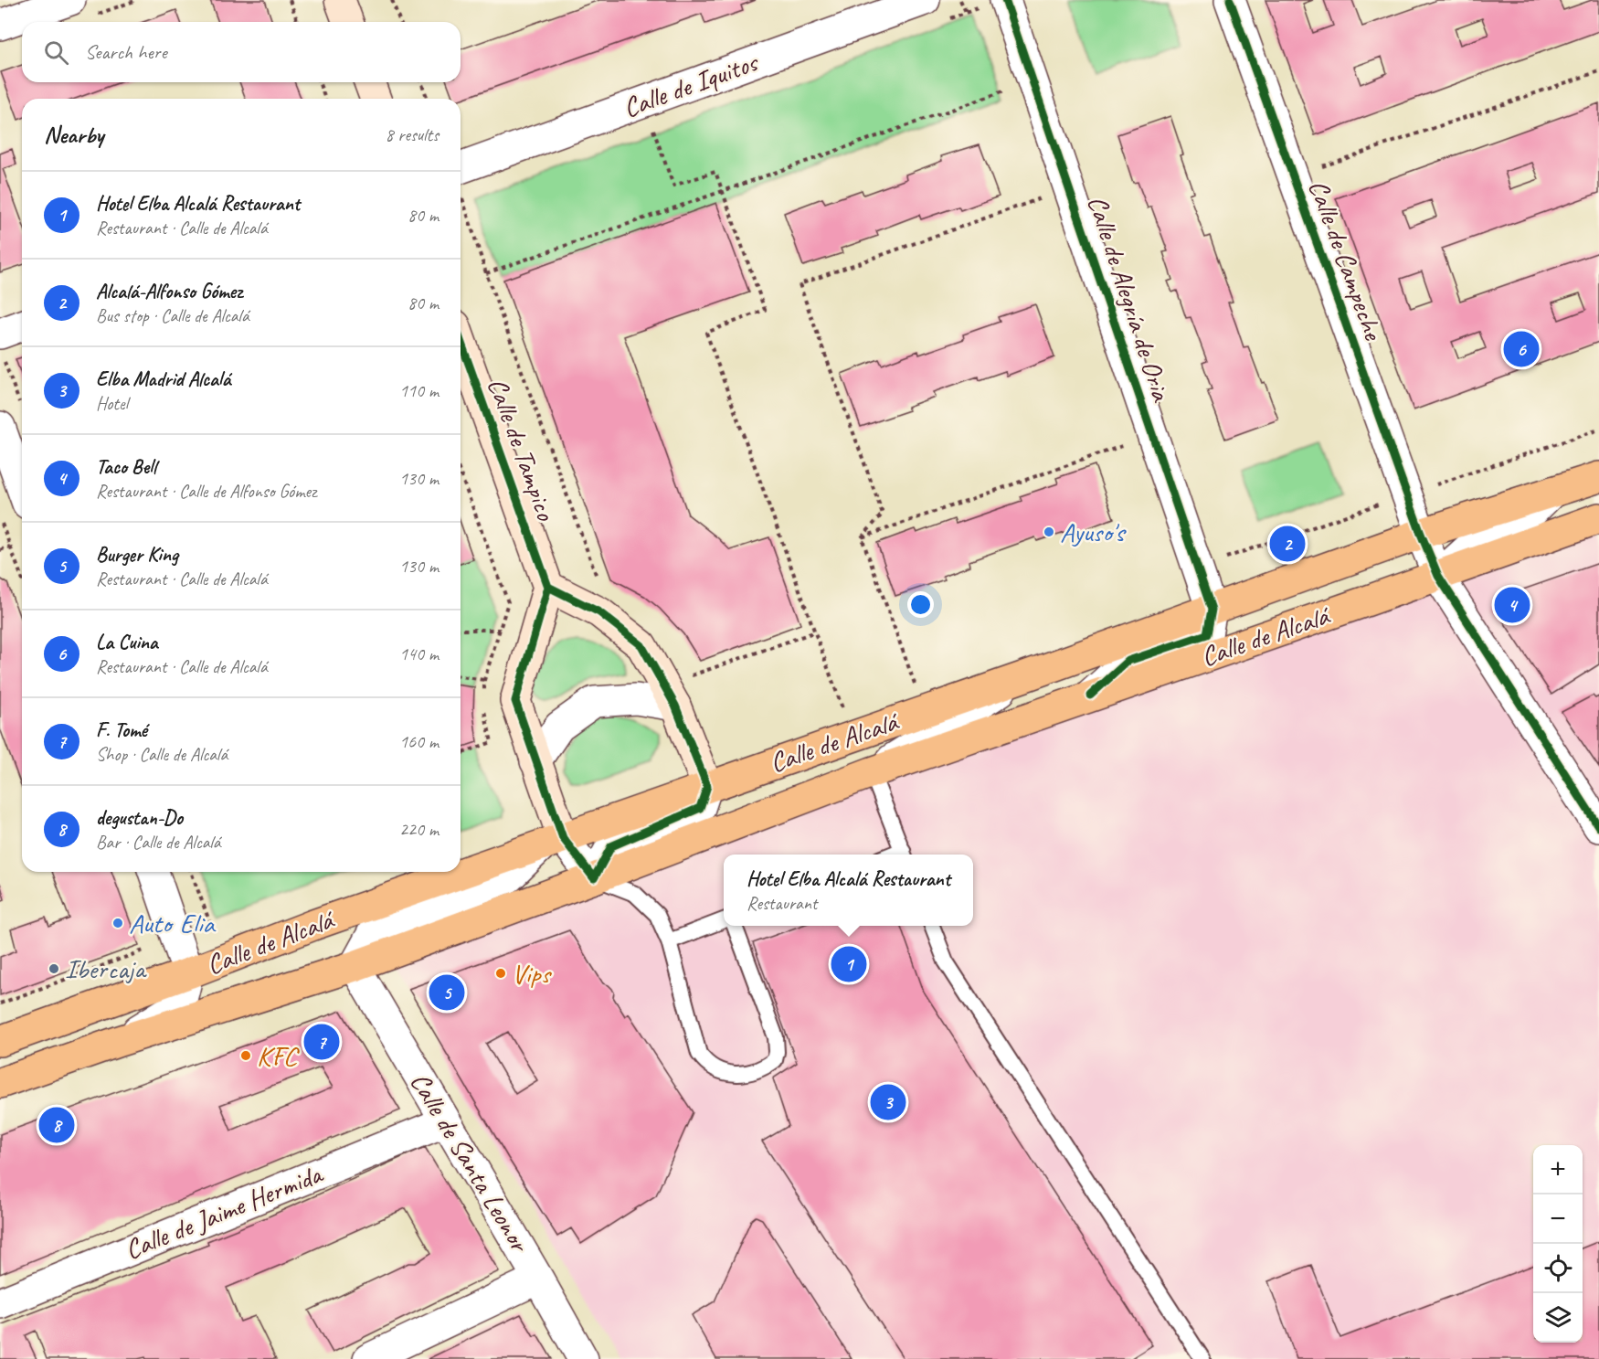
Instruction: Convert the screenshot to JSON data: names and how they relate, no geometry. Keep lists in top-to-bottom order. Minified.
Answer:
{"streets":{"main road":["Calle de Alcalá"],"street":["Calle de Iquitos","Calle de Campeche","Calle de Alegría de Oria","Calle de Tampico","Calle de Santa Leonor","Calle de Jaime Hermida"]},"crossings":[["Calle de Campeche","Calle de Alcalá"],["Calle de Alegría de Oria","Calle de Alcalá"],["Calle de Alcalá","Calle de Santa Leonor"],["Calle de Santa Leonor","Calle de Jaime Hermida"]],"places":["Ayuso's","Auto Elia","Ibercaja","Vips","KFC"],"page":{"search":"Search here","heading":["Nearby","8 results"],"list":[{"mark":"1","name":"Hotel Elba Alcalá Restaurant","note":"Restaurant · Calle de Alcalá","value":"80 m"},{"mark":"2","name":"Alcalá-Alfonso Gómez","note":"Bus stop · Calle de Alcalá","value":"80 m"},{"mark":"3","name":"Elba Madrid Alcalá","note":"Hotel","value":"110 m"},{"mark":"4","name":"Taco Bell","note":"Restaurant · Calle de Alfonso Gómez","value":"130 m"},{"mark":"5","name":"Burger King","note":"Restaurant · Calle de Alcalá","value":"130 m"},{"mark":"6","name":"La Cuina","note":"Restaurant · Calle de Alcalá","value":"140 m"},{"mark":"7","name":"F. Tomé","note":"Shop · Calle de Alcalá","value":"160 m"},{"mark":"8","name":"degustan-Do","note":"Bar · Calle de Alcalá","value":"220 m"}],"pins":["6","2","4","1","5","7","3","8"],"popup":["Hotel Elba Alcalá Restaurant","Restaurant"],"map_buttons":["+","−"]}}
